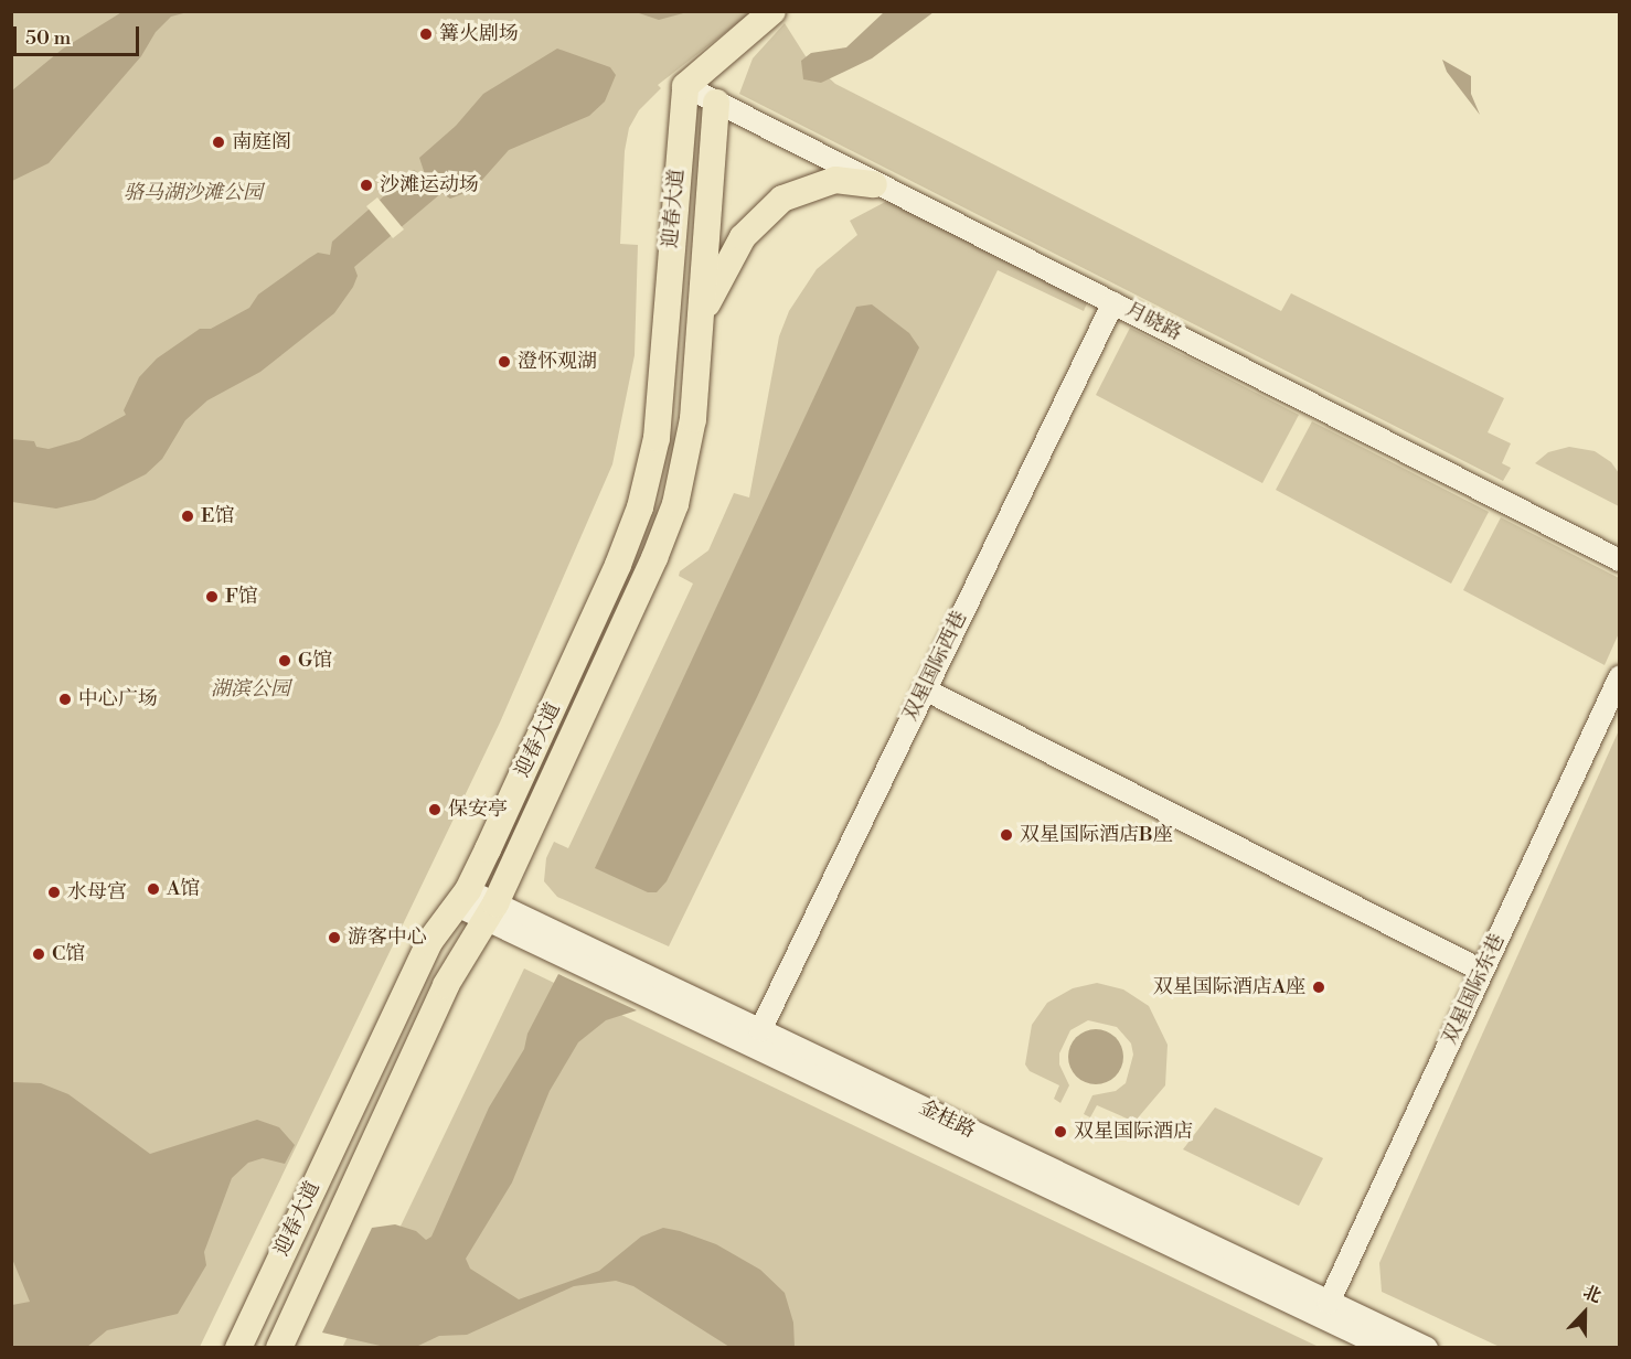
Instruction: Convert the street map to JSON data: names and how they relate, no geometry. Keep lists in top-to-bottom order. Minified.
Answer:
{"streets":{"main road":["迎春大道"],"street":["月晓路","双星国际西巷","双星国际东巷","金桂路"]},"crossings":[["迎春大道","月晓路"],["迎春大道","金桂路"],["月晓路","双星国际西巷"],["双星国际西巷","金桂路"],["双星国际东巷","金桂路"]],"parks":["骆马湖沙滩公园","湖滨公园"],"places":["篝火剧场","南庭阁","沙滩运动场","澄怀观湖","E馆","F馆","G馆","中心广场","保安亭","双星国际酒店B座","A馆","水母宫","游客中心","C馆","双星国际酒店A座","双星国际酒店"],"scale_bar":"50 m","north":"top"}
